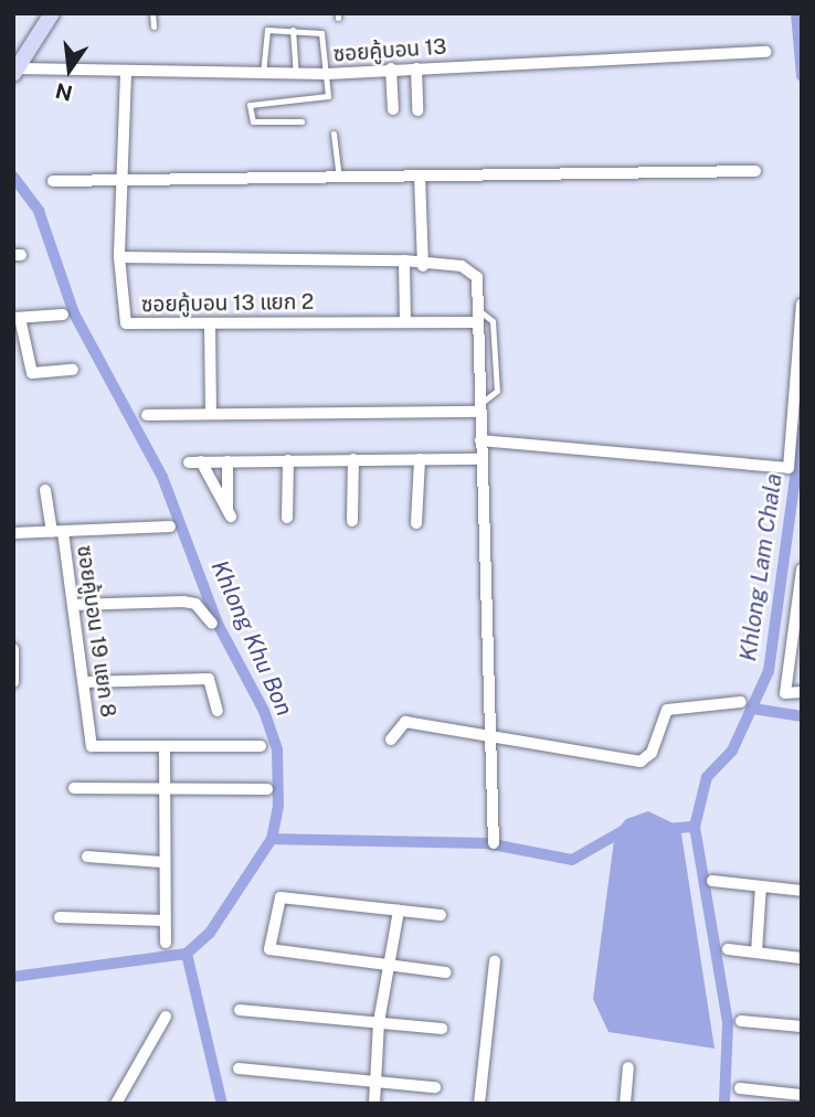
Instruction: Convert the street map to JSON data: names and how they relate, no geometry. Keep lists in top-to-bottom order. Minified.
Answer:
{"streets":{"street":["ซอยคู้บอน 13","ซอยคู้บอน 13 แยก 2","ซอยคู้บอน 19 แยก 8"]},"crossings":[["ซอยคู้บอน 13","ซอยคู้บอน 13 แยก 2"]],"water":["Khlong Lam Chala","Khlong Khu Bon"],"north":"bottom"}
